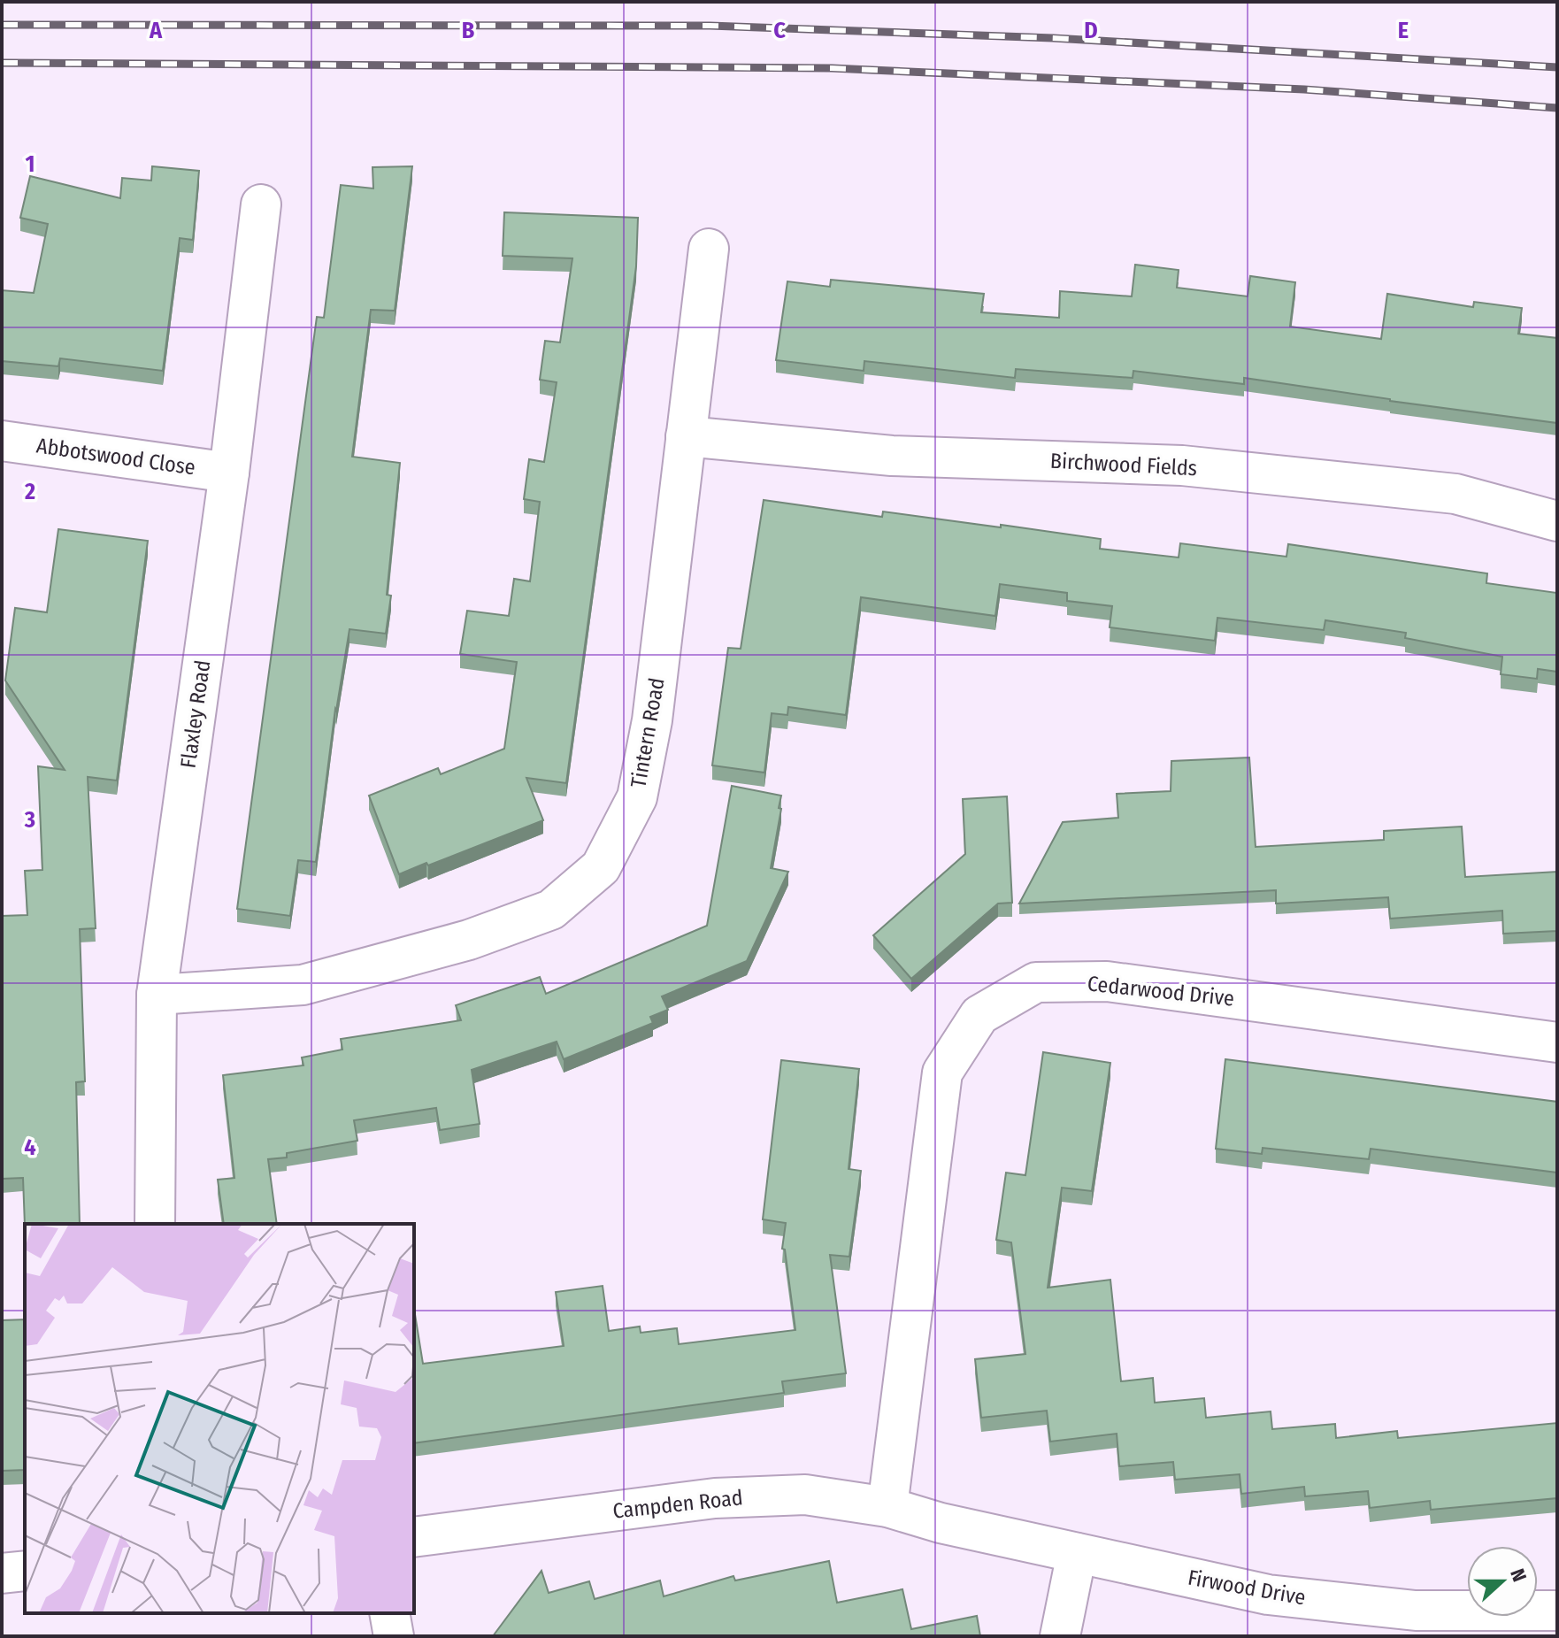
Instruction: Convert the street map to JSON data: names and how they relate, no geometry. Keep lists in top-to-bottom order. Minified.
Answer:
{"streets":{"street":["Abbotswood Close","Birchwood Fields","Flaxley Road","Tintern Road","Cedarwood Drive","Campden Road","Firwood Drive"]},"crossings":[["Abbotswood Close","Flaxley Road"],["Birchwood Fields","Tintern Road"],["Flaxley Road","Tintern Road"],["Cedarwood Drive","Campden Road"],["Campden Road","Firwood Drive"]],"north":"right","grid":{"columns":["A","B","C","D","E"],"rows":["1","2","3","4"]}}
